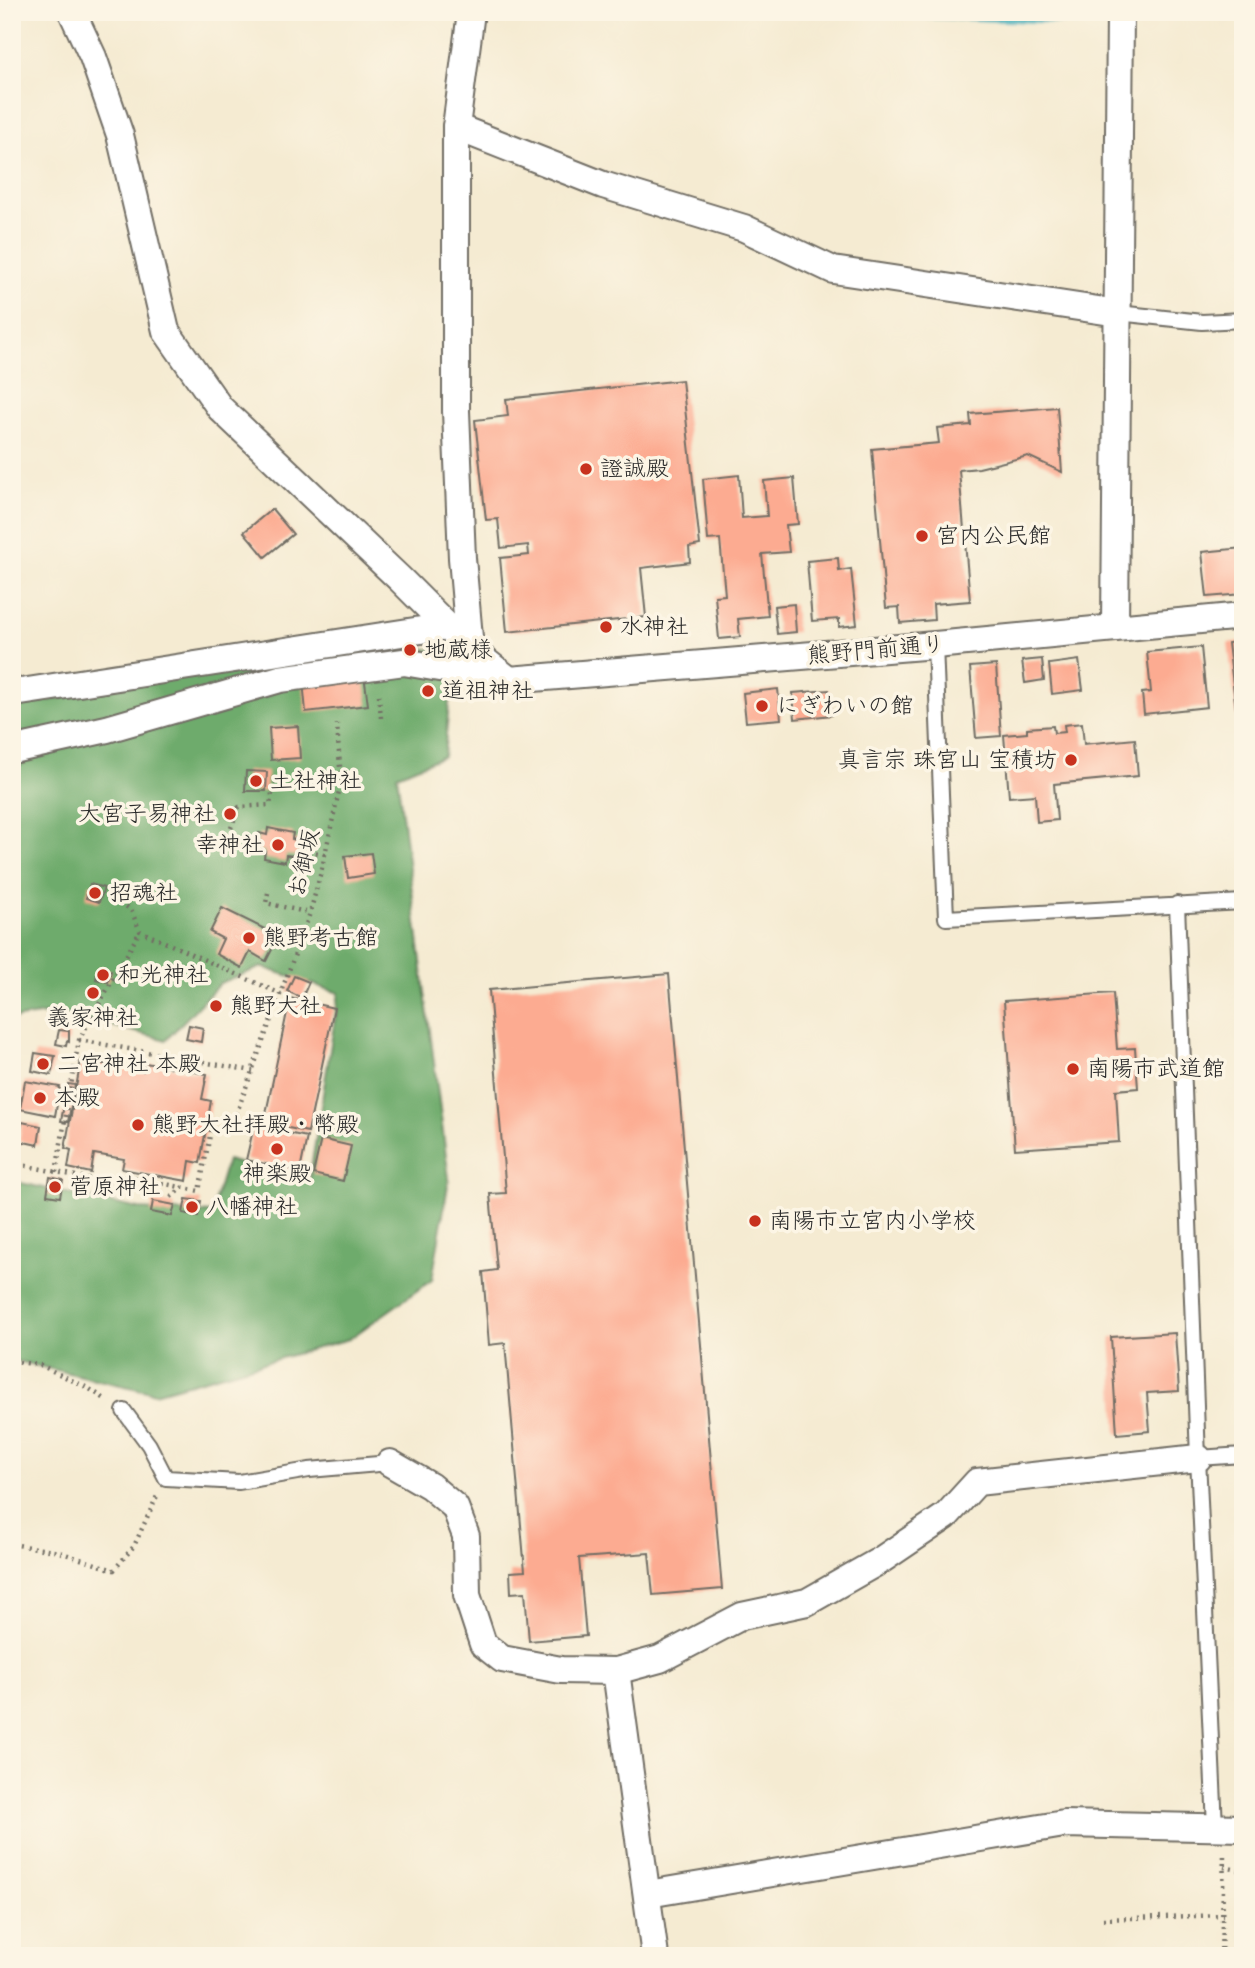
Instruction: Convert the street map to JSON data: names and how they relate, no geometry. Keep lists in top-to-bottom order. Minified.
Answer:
{"streets":{"street":["熊野門前通り"],"path":["お御坂"]},"places":["證誠殿","宮内公民館","水神社","地蔵様","道祖神社","にぎわいの館","真言宗 珠宮山 宝積坊","土社神社","大宮子易神社","幸神社","招魂社","熊野考古館","和光神社","義家神社","熊野大社","二宮神社 本殿","南陽市武道館","本殿","熊野大社拝殿・幣殿","神楽殿","菅原神社","八幡神社","南陽市立宮内小学校"]}
